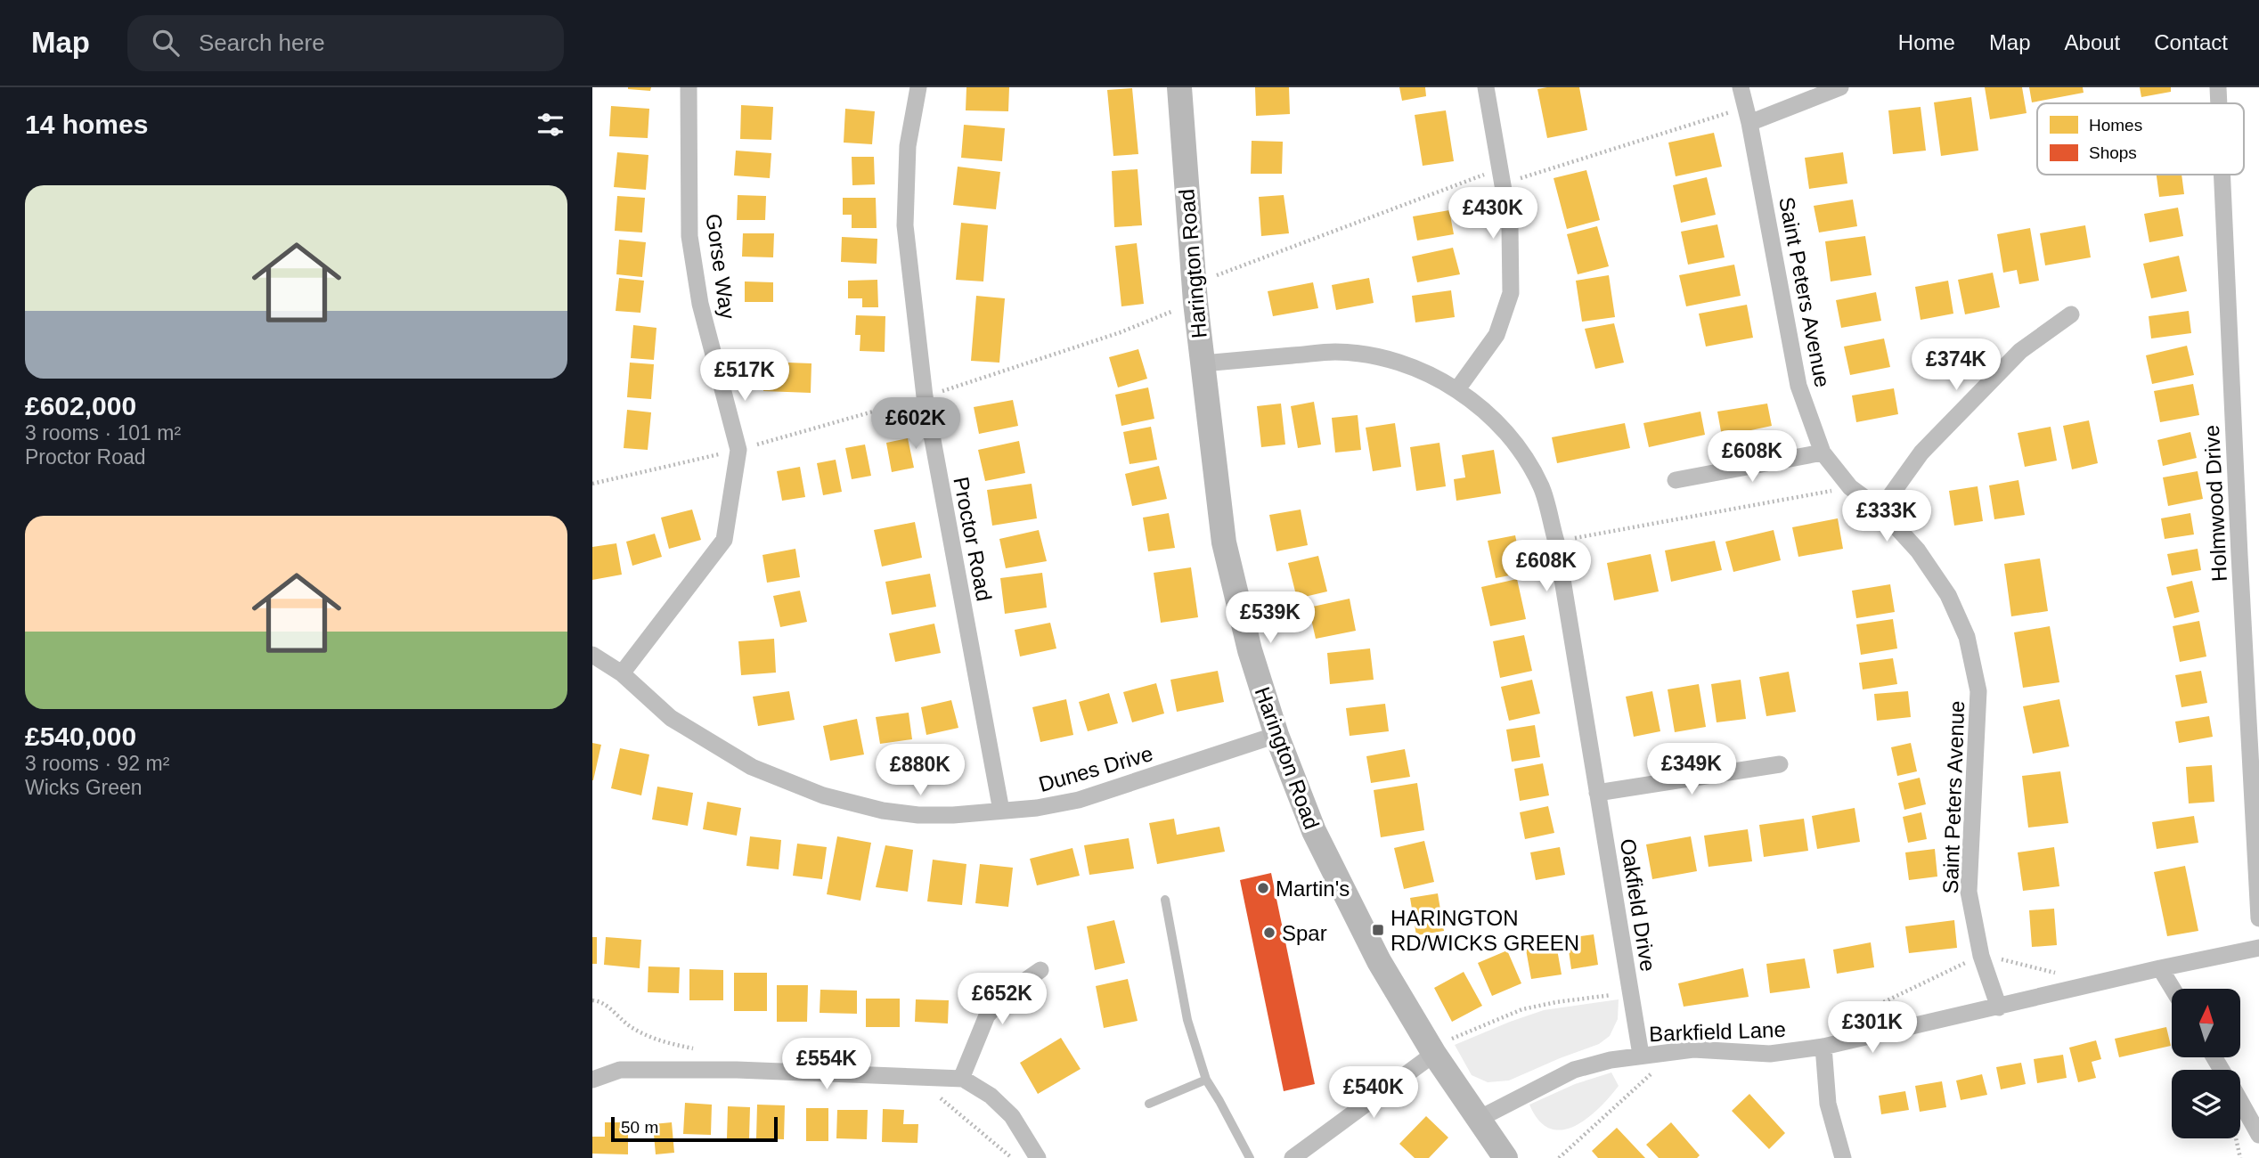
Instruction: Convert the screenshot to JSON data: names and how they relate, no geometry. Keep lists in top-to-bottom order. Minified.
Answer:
{"streets":{"street":["Harington Road","Gorse Way","Saint Peters Avenue","Holmwood Drive","Proctor Road","Dunes Drive","Oakfield Drive","Barkfield Lane"]},"crossings":[["Harington Road","Dunes Drive"],["Harington Road","Oakfield Drive"],["Harington Road","Barkfield Lane"],["Gorse Way","Dunes Drive"],["Saint Peters Avenue","Barkfield Lane"],["Proctor Road","Dunes Drive"],["Oakfield Drive","Barkfield Lane"]],"places":{"other":["Martin's","Spar"],"transit":["HARINGTON RD/WICKS GREEN"]},"legend":["Homes","Shops"],"scale_bar":"50 m","north":"top","page":{"header":"Map","search":"Search here","nav":["Home","Map","About","Contact"],"heading":"14 homes","list":[{"name":"£602,000","note":"3 rooms · 101 m² · Proctor Road"},{"name":"£540,000","note":"3 rooms · 92 m² · Wicks Green"}],"price":["£430K","£374K","£517K","£602K","£608K","£333K","£608K","£539K","£349K","£880K","£652K","£301K","£554K","£540K"],"scale":"50 m"}}
